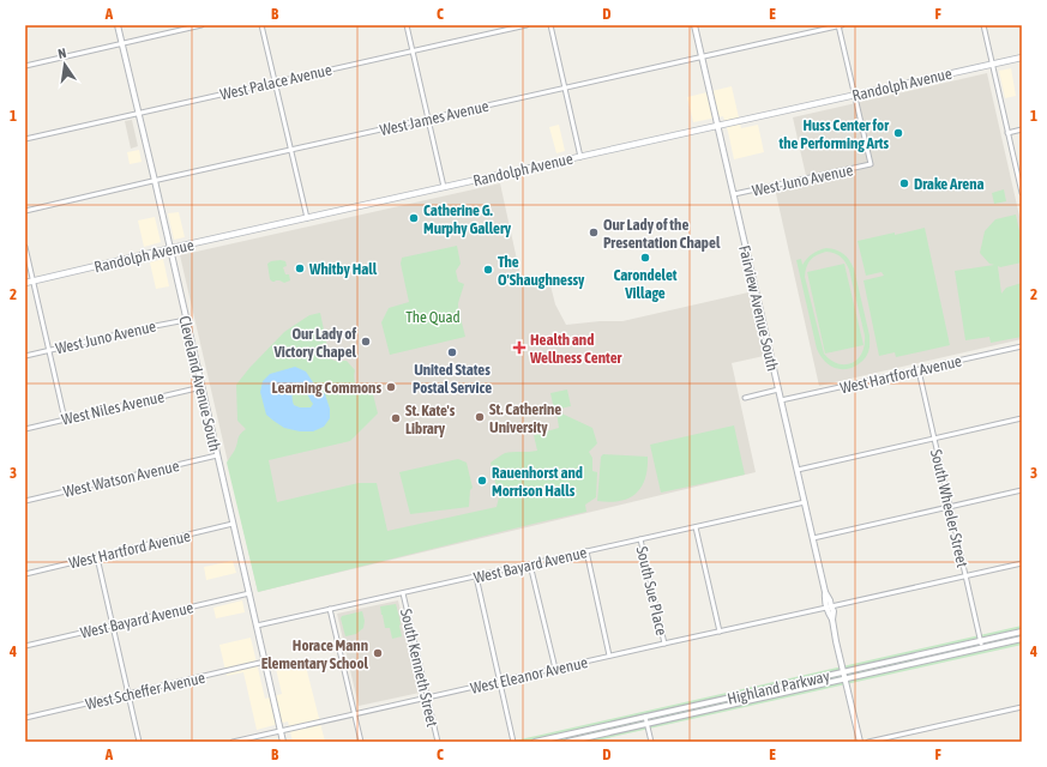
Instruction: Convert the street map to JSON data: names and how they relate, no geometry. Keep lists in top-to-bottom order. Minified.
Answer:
{"streets":{"main road":["Randolph Avenue"],"street":["West Palace Avenue","West James Avenue","West Juno Avenue","Fairview Avenue South","West Hartford Avenue","Cleveland Avenue South","West Niles Avenue","West Watson Avenue","South Wheeler Street","West Bayard Avenue","South Sue Place","South Kenneth Street","West Eleanor Avenue","Highland Parkway","West Scheffer Avenue"]},"crossings":[["West Palace Avenue","Cleveland Avenue South"],["Randolph Avenue","West Juno Avenue"],["Randolph Avenue","Fairview Avenue South"],["Randolph Avenue","Cleveland Avenue South"],["West James Avenue","Fairview Avenue South"],["West James Avenue","Cleveland Avenue South"],["West Juno Avenue","Fairview Avenue South"],["West Juno Avenue","Cleveland Avenue South"],["Fairview Avenue South","West Hartford Avenue"],["Fairview Avenue South","West Bayard Avenue"],["Fairview Avenue South","West Eleanor Avenue"],["Fairview Avenue South","Highland Parkway"],["West Hartford Avenue","Cleveland Avenue South"],["West Hartford Avenue","South Wheeler Street"],["Cleveland Avenue South","West Niles Avenue"],["Cleveland Avenue South","West Watson Avenue"],["Cleveland Avenue South","West Bayard Avenue"],["Cleveland Avenue South","West Eleanor Avenue"],["Cleveland Avenue South","West Scheffer Avenue"],["South Wheeler Street","West Eleanor Avenue"],["South Wheeler Street","Highland Parkway"],["West Bayard Avenue","South Sue Place"],["West Bayard Avenue","South Kenneth Street"],["South Sue Place","West Eleanor Avenue"],["South Kenneth Street","West Eleanor Avenue"]],"parks":["The Quad"],"places":{"other":["Huss Center for the Performing Arts","Drake Arena","Catherine G. Murphy Gallery","Our Lady of the Presentation Chapel","Carondelet Village","Whitby Hall","The O'Shaughnessy","Our Lady of Victory Chapel","United States Postal Service","Learning Commons","St. Catherine University","St. Kate's Library","Rauenhorst and Morrison Halls","Horace Mann Elementary School"],"health":["Health and Wellness Center"]},"north":"top","grid":{"columns":["A","B","C","D","E","F"],"rows":["1","2","3","4"]}}
